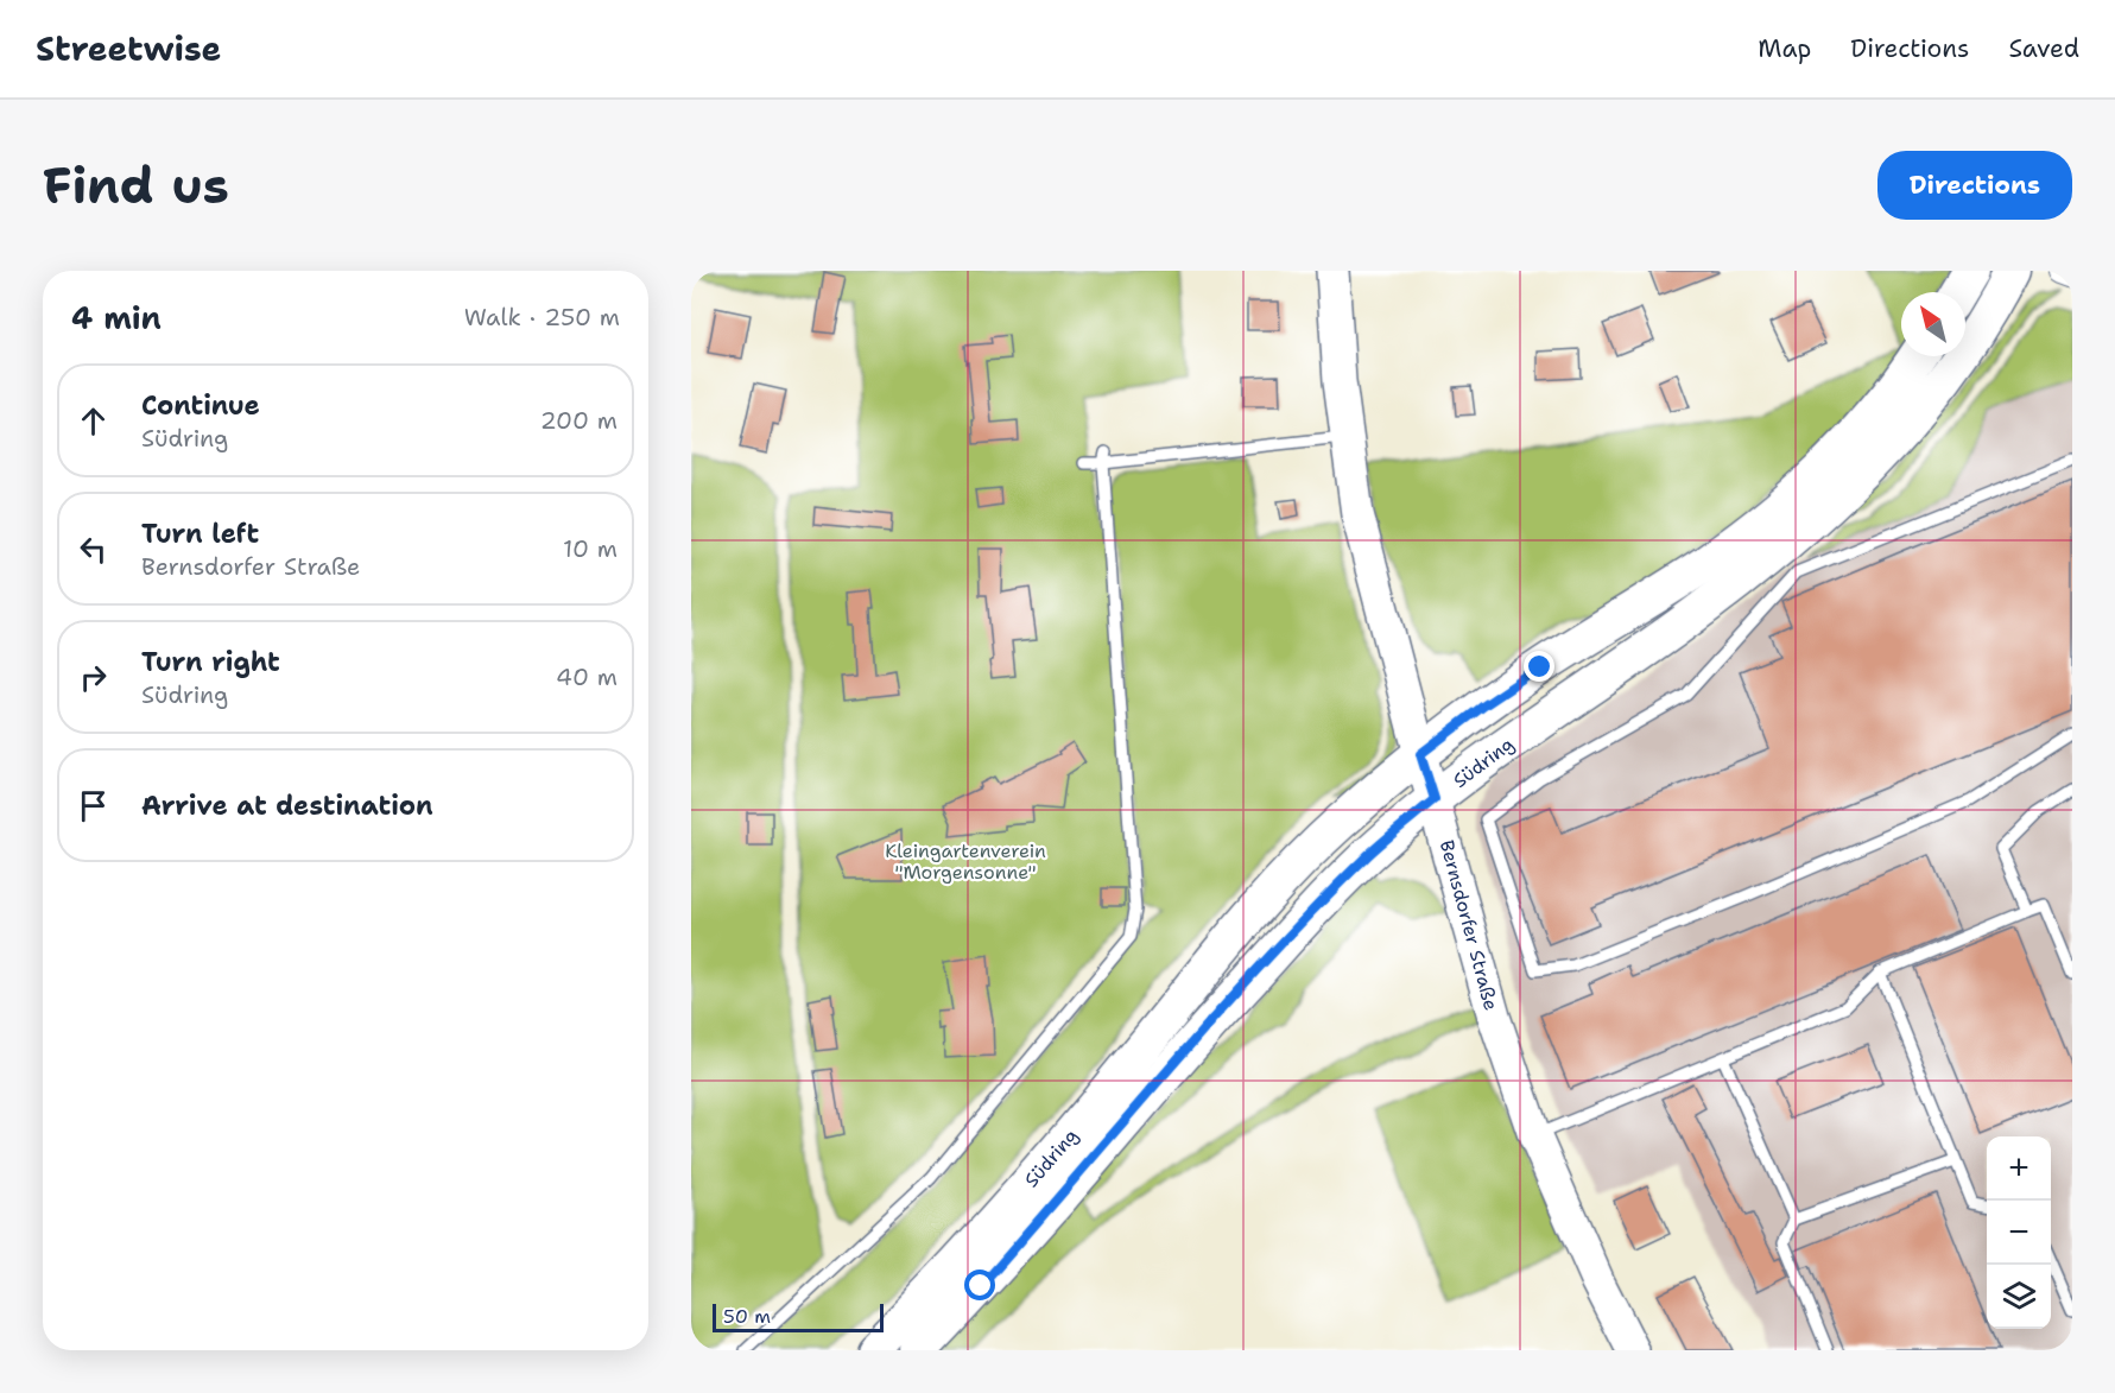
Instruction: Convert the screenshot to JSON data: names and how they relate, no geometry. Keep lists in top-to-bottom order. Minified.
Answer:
{"streets":{"main road":["Südring"],"street":["Bernsdorfer Straße"]},"crossings":[["Südring","Bernsdorfer Straße"]],"parks":["Kleingartenverein \"Morgensonne\""],"scale_bar":"50 m","north":"top left","page":{"header":"Streetwise","nav":["Map","Directions","Saved"],"buttons":"Directions","title":"Find us","heading":["4 min","Walk · 250 m"],"list":[["Continue","Südring","200 m"],["Turn left","Bernsdorfer Straße","10 m"],["Turn right","Südring","40 m"],"Arrive at destination"],"map_buttons":["+","−"],"scale":"50 m"}}
